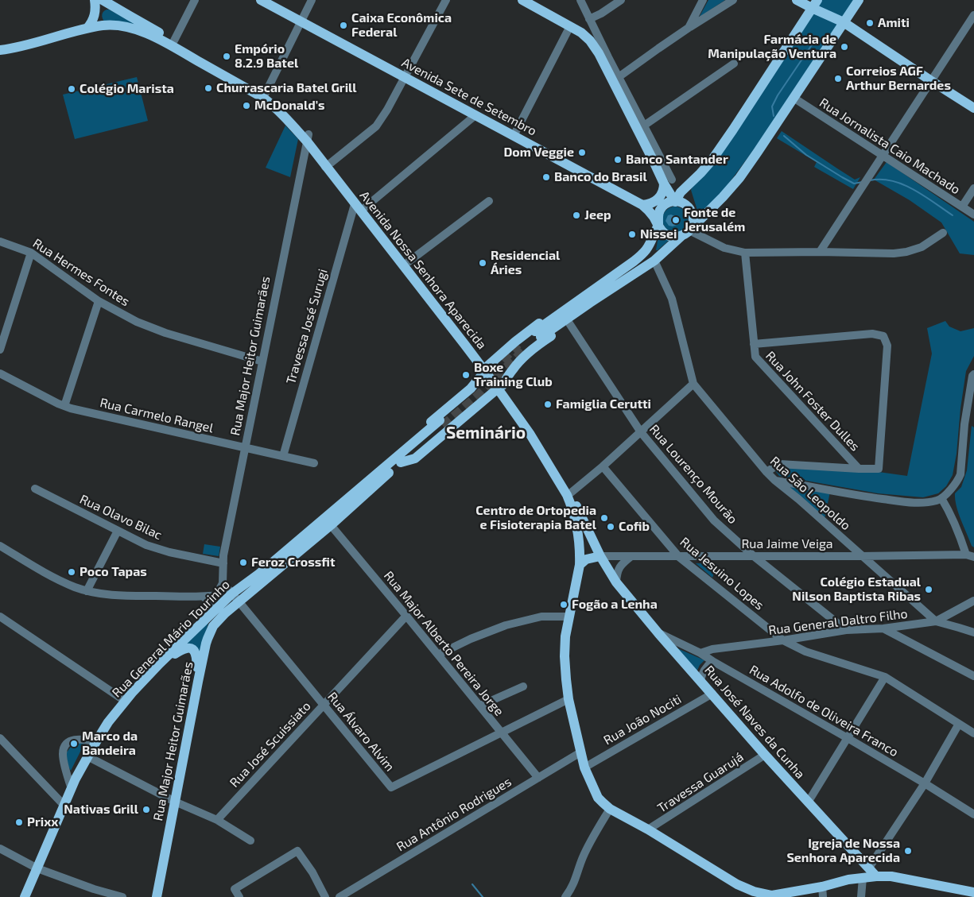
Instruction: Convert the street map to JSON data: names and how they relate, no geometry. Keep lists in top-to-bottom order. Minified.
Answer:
{"streets":{"main road":["Avenida Sete de Setembro","Avenida Nossa Senhora Aparecida","Rua Major Heitor Guimarães","Rua General Mário Tourinho","Rua José Naves da Cunha"],"street":["Rua Jornalista Caio Machado","Rua Hermes Fontes","Travessa José Surugi","Rua John Foster Dulles","Rua Carmelo Rangel","Rua Lourenço Mourão","Rua São Leopoldo","Rua Olavo Bilac","Rua Jaime Veiga","Rua Jesuino Lopes","Rua General Daltro Filho","Rua Major Alberto Pereira Jorge","Rua Adolfo de Oliveira Franco","Rua João Nociti","Rua Álvaro Alvim","Rua José Scuissiato","Travessa Guarujá","Rua Antônio Rodrigues"]},"crossings":[["Avenida Nossa Senhora Aparecida","Travessa José Surugi"],["Avenida Nossa Senhora Aparecida","Rua Major Heitor Guimarães"],["Avenida Nossa Senhora Aparecida","Rua João Nociti"],["Avenida Nossa Senhora Aparecida","Rua José Naves da Cunha"],["Avenida Nossa Senhora Aparecida","Rua Álvaro Alvim"],["Avenida Nossa Senhora Aparecida","Travessa Guarujá"],["Avenida Nossa Senhora Aparecida","Rua Antônio Rodrigues"],["Rua Hermes Fontes","Rua Major Heitor Guimarães"],["Travessa José Surugi","Rua Carmelo Rangel"],["Rua Major Heitor Guimarães","Rua Carmelo Rangel"],["Rua Major Heitor Guimarães","Rua Olavo Bilac"],["Rua Major Heitor Guimarães","Rua General Mário Tourinho"],["Rua Major Heitor Guimarães","Rua Álvaro Alvim"],["Rua Lourenço Mourão","Rua Jaime Veiga"],["Rua Lourenço Mourão","Rua General Daltro Filho"],["Rua São Leopoldo","Rua Jaime Veiga"],["Rua São Leopoldo","Rua General Daltro Filho"],["Rua Jaime Veiga","Rua Jesuino Lopes"],["Rua Jaime Veiga","Rua José Naves da Cunha"],["Rua Jesuino Lopes","Rua General Daltro Filho"],["Rua General Daltro Filho","Rua Adolfo de Oliveira Franco"],["Rua General Mário Tourinho","Rua Major Alberto Pereira Jorge"],["Rua General Mário Tourinho","Rua Álvaro Alvim"],["Rua Major Alberto Pereira Jorge","Rua Álvaro Alvim"],["Rua Major Alberto Pereira Jorge","Rua José Scuissiato"],["Rua Major Alberto Pereira Jorge","Rua Antônio Rodrigues"],["Rua Adolfo de Oliveira Franco","Rua José Naves da Cunha"],["Rua João Nociti","Rua José Naves da Cunha"],["Rua José Naves da Cunha","Travessa Guarujá"],["Rua Álvaro Alvim","Rua José Scuissiato"]],"districts":["Seminário"],"places":["Amiti","Caixa Econômica Federal","Farmácia de Manipulação Ventura","Empório 8.2.9 Batel","Correios AGF Arthur Bernardes","Churrascaria Batel Grill","Colégio Marista","McDonald's","Dom Veggie","Banco Santander","Banco do Brasil","Jeep","Fonte de Jerusalém","Nissei","Residencial Áries","Boxe Training Club","Famiglia Cerutti","Centro de Ortopedia e Fisioterapia Batel","Cofib","Feroz Crossfit","Poco Tapas","Colégio Estadual Nilson Baptista Ribas","Fogão a Lenha","Marco da Bandeira","Nativas Grill","Prixx","Igreja de Nossa Senhora Aparecida"]}
